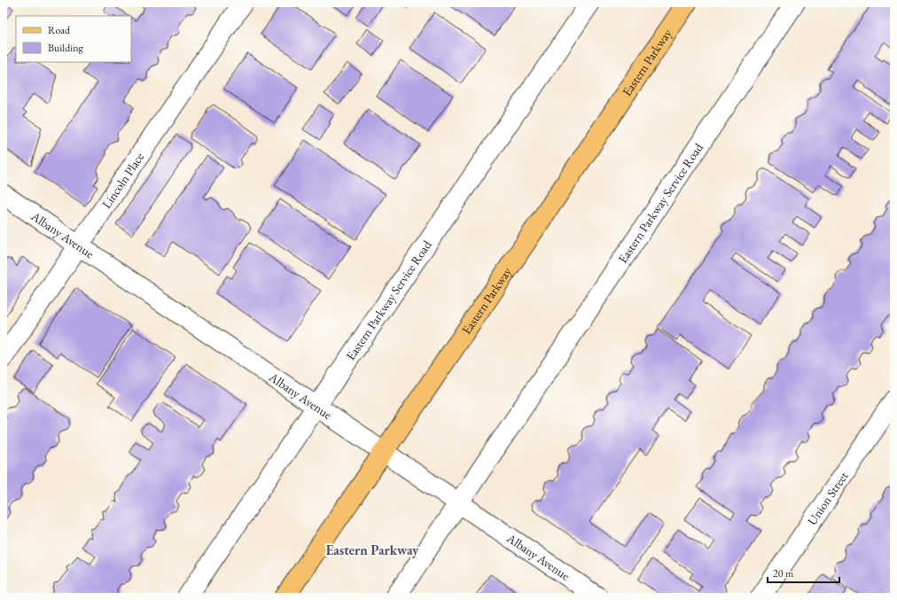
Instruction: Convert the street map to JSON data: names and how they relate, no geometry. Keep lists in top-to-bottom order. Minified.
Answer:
{"streets":{"main road":["Eastern Parkway"],"street":["Lincoln Place","Eastern Parkway Service Road","Albany Avenue","Union Street"]},"crossings":[["Eastern Parkway","Albany Avenue"],["Lincoln Place","Albany Avenue"],["Eastern Parkway Service Road","Albany Avenue"]],"districts":["Eastern Parkway"],"legend":["Road","Building"],"scale_bar":"20 m"}
